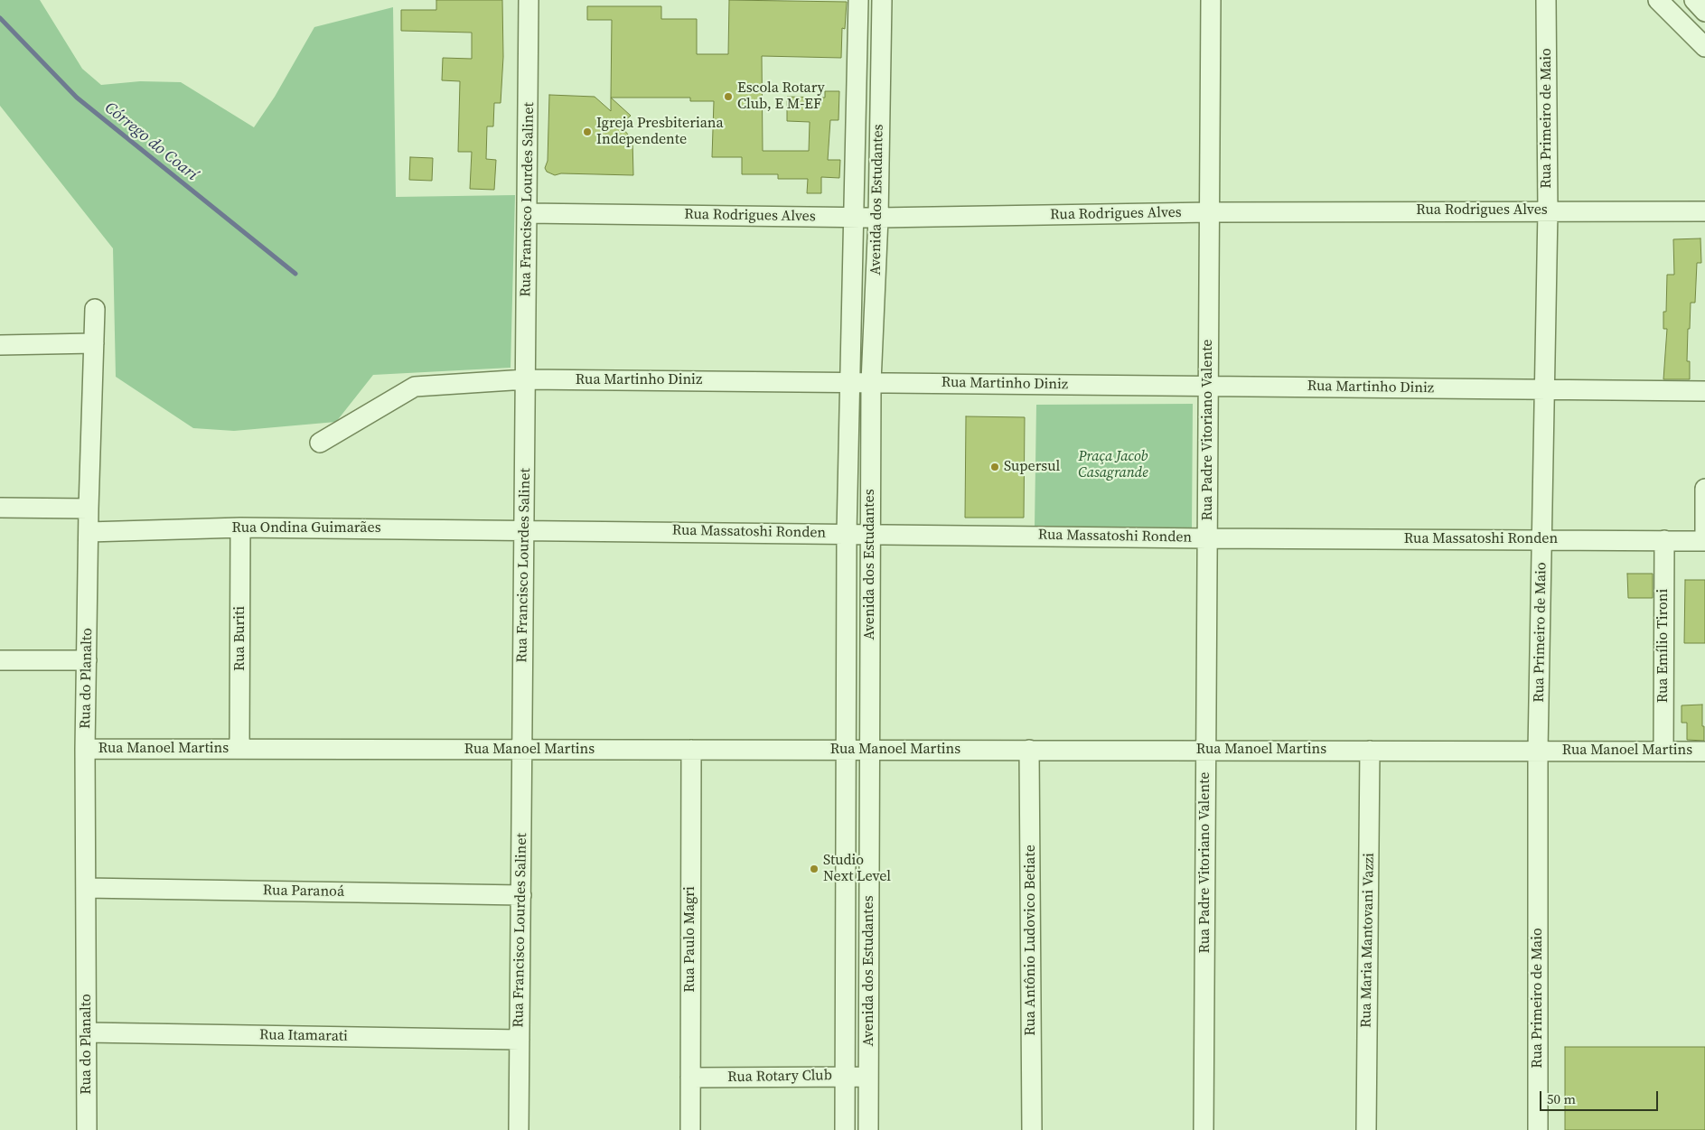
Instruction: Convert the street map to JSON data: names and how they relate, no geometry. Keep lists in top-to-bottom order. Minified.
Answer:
{"streets":{"street":["Rua Primeiro de Maio","Rua Francisco Lourdes Salinet","Avenida dos Estudantes","Rua Rodrigues Alves","Rua Martinho Diniz","Rua Padre Vitoriano Valente","Rua Ondina Guimarães","Rua Massatoshi Ronden","Rua Buriti","Rua Emílio Tironi","Rua do Planalto","Rua Manoel Martins","Rua Paranoá","Rua Paulo Magri","Rua Antônio Ludovico Betiate","Rua Maria Mantovani Vazzi","Rua Itamarati","Rua Rotary Club"]},"crossings":[["Rua Primeiro de Maio","Rua Rodrigues Alves"],["Rua Primeiro de Maio","Rua Martinho Diniz"],["Rua Primeiro de Maio","Rua Massatoshi Ronden"],["Rua Primeiro de Maio","Rua Manoel Martins"],["Rua Francisco Lourdes Salinet","Rua Rodrigues Alves"],["Rua Francisco Lourdes Salinet","Rua Martinho Diniz"],["Rua Francisco Lourdes Salinet","Rua Ondina Guimarães"],["Rua Francisco Lourdes Salinet","Rua Massatoshi Ronden"],["Rua Francisco Lourdes Salinet","Rua Manoel Martins"],["Rua Francisco Lourdes Salinet","Rua Paranoá"],["Rua Francisco Lourdes Salinet","Rua Itamarati"],["Avenida dos Estudantes","Rua Rodrigues Alves"],["Avenida dos Estudantes","Rua Martinho Diniz"],["Avenida dos Estudantes","Rua Massatoshi Ronden"],["Avenida dos Estudantes","Rua Manoel Martins"],["Avenida dos Estudantes","Rua Rotary Club"],["Rua Rodrigues Alves","Rua Padre Vitoriano Valente"],["Rua Martinho Diniz","Rua Padre Vitoriano Valente"],["Rua Padre Vitoriano Valente","Rua Massatoshi Ronden"],["Rua Padre Vitoriano Valente","Rua Manoel Martins"],["Rua Ondina Guimarães","Rua Massatoshi Ronden"],["Rua Ondina Guimarães","Rua Buriti"],["Rua Ondina Guimarães","Rua do Planalto"],["Rua Massatoshi Ronden","Rua Emílio Tironi"],["Rua Buriti","Rua Manoel Martins"],["Rua Emílio Tironi","Rua Manoel Martins"],["Rua do Planalto","Rua Manoel Martins"],["Rua do Planalto","Rua Paranoá"],["Rua do Planalto","Rua Itamarati"],["Rua Manoel Martins","Rua Paulo Magri"],["Rua Manoel Martins","Rua Antônio Ludovico Betiate"],["Rua Manoel Martins","Rua Maria Mantovani Vazzi"],["Rua Paulo Magri","Rua Rotary Club"]],"water":["Córrego do Coarí"],"parks":["Praça Jacob Casagrande"],"places":["Escola Rotary Club, E M-EF","Igreja Presbiteriana Independente","Supersul","Studio Next Level"],"scale_bar":"50 m"}
